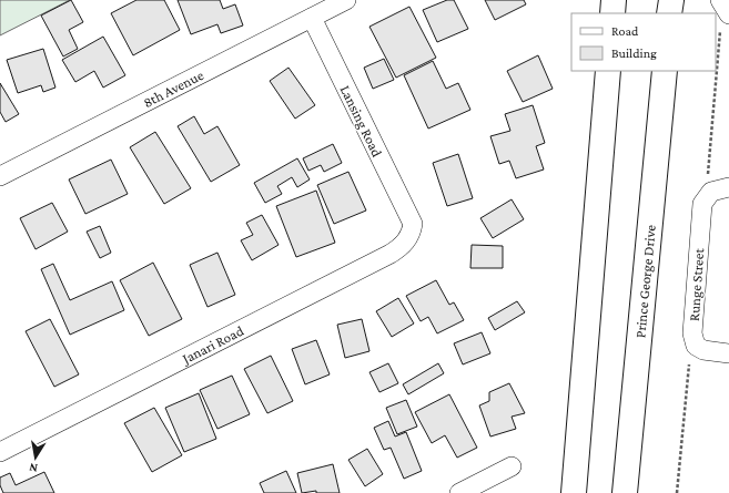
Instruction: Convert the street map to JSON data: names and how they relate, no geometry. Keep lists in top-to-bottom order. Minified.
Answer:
{"streets":{"main road":["Prince George Drive"],"street":["8th Avenue","Lansing Road","Runge Street","Janari Road"]},"crossings":[["8th Avenue","Lansing Road"],["Lansing Road","Janari Road"]],"legend":["Road","Building"],"north":"bottom"}
